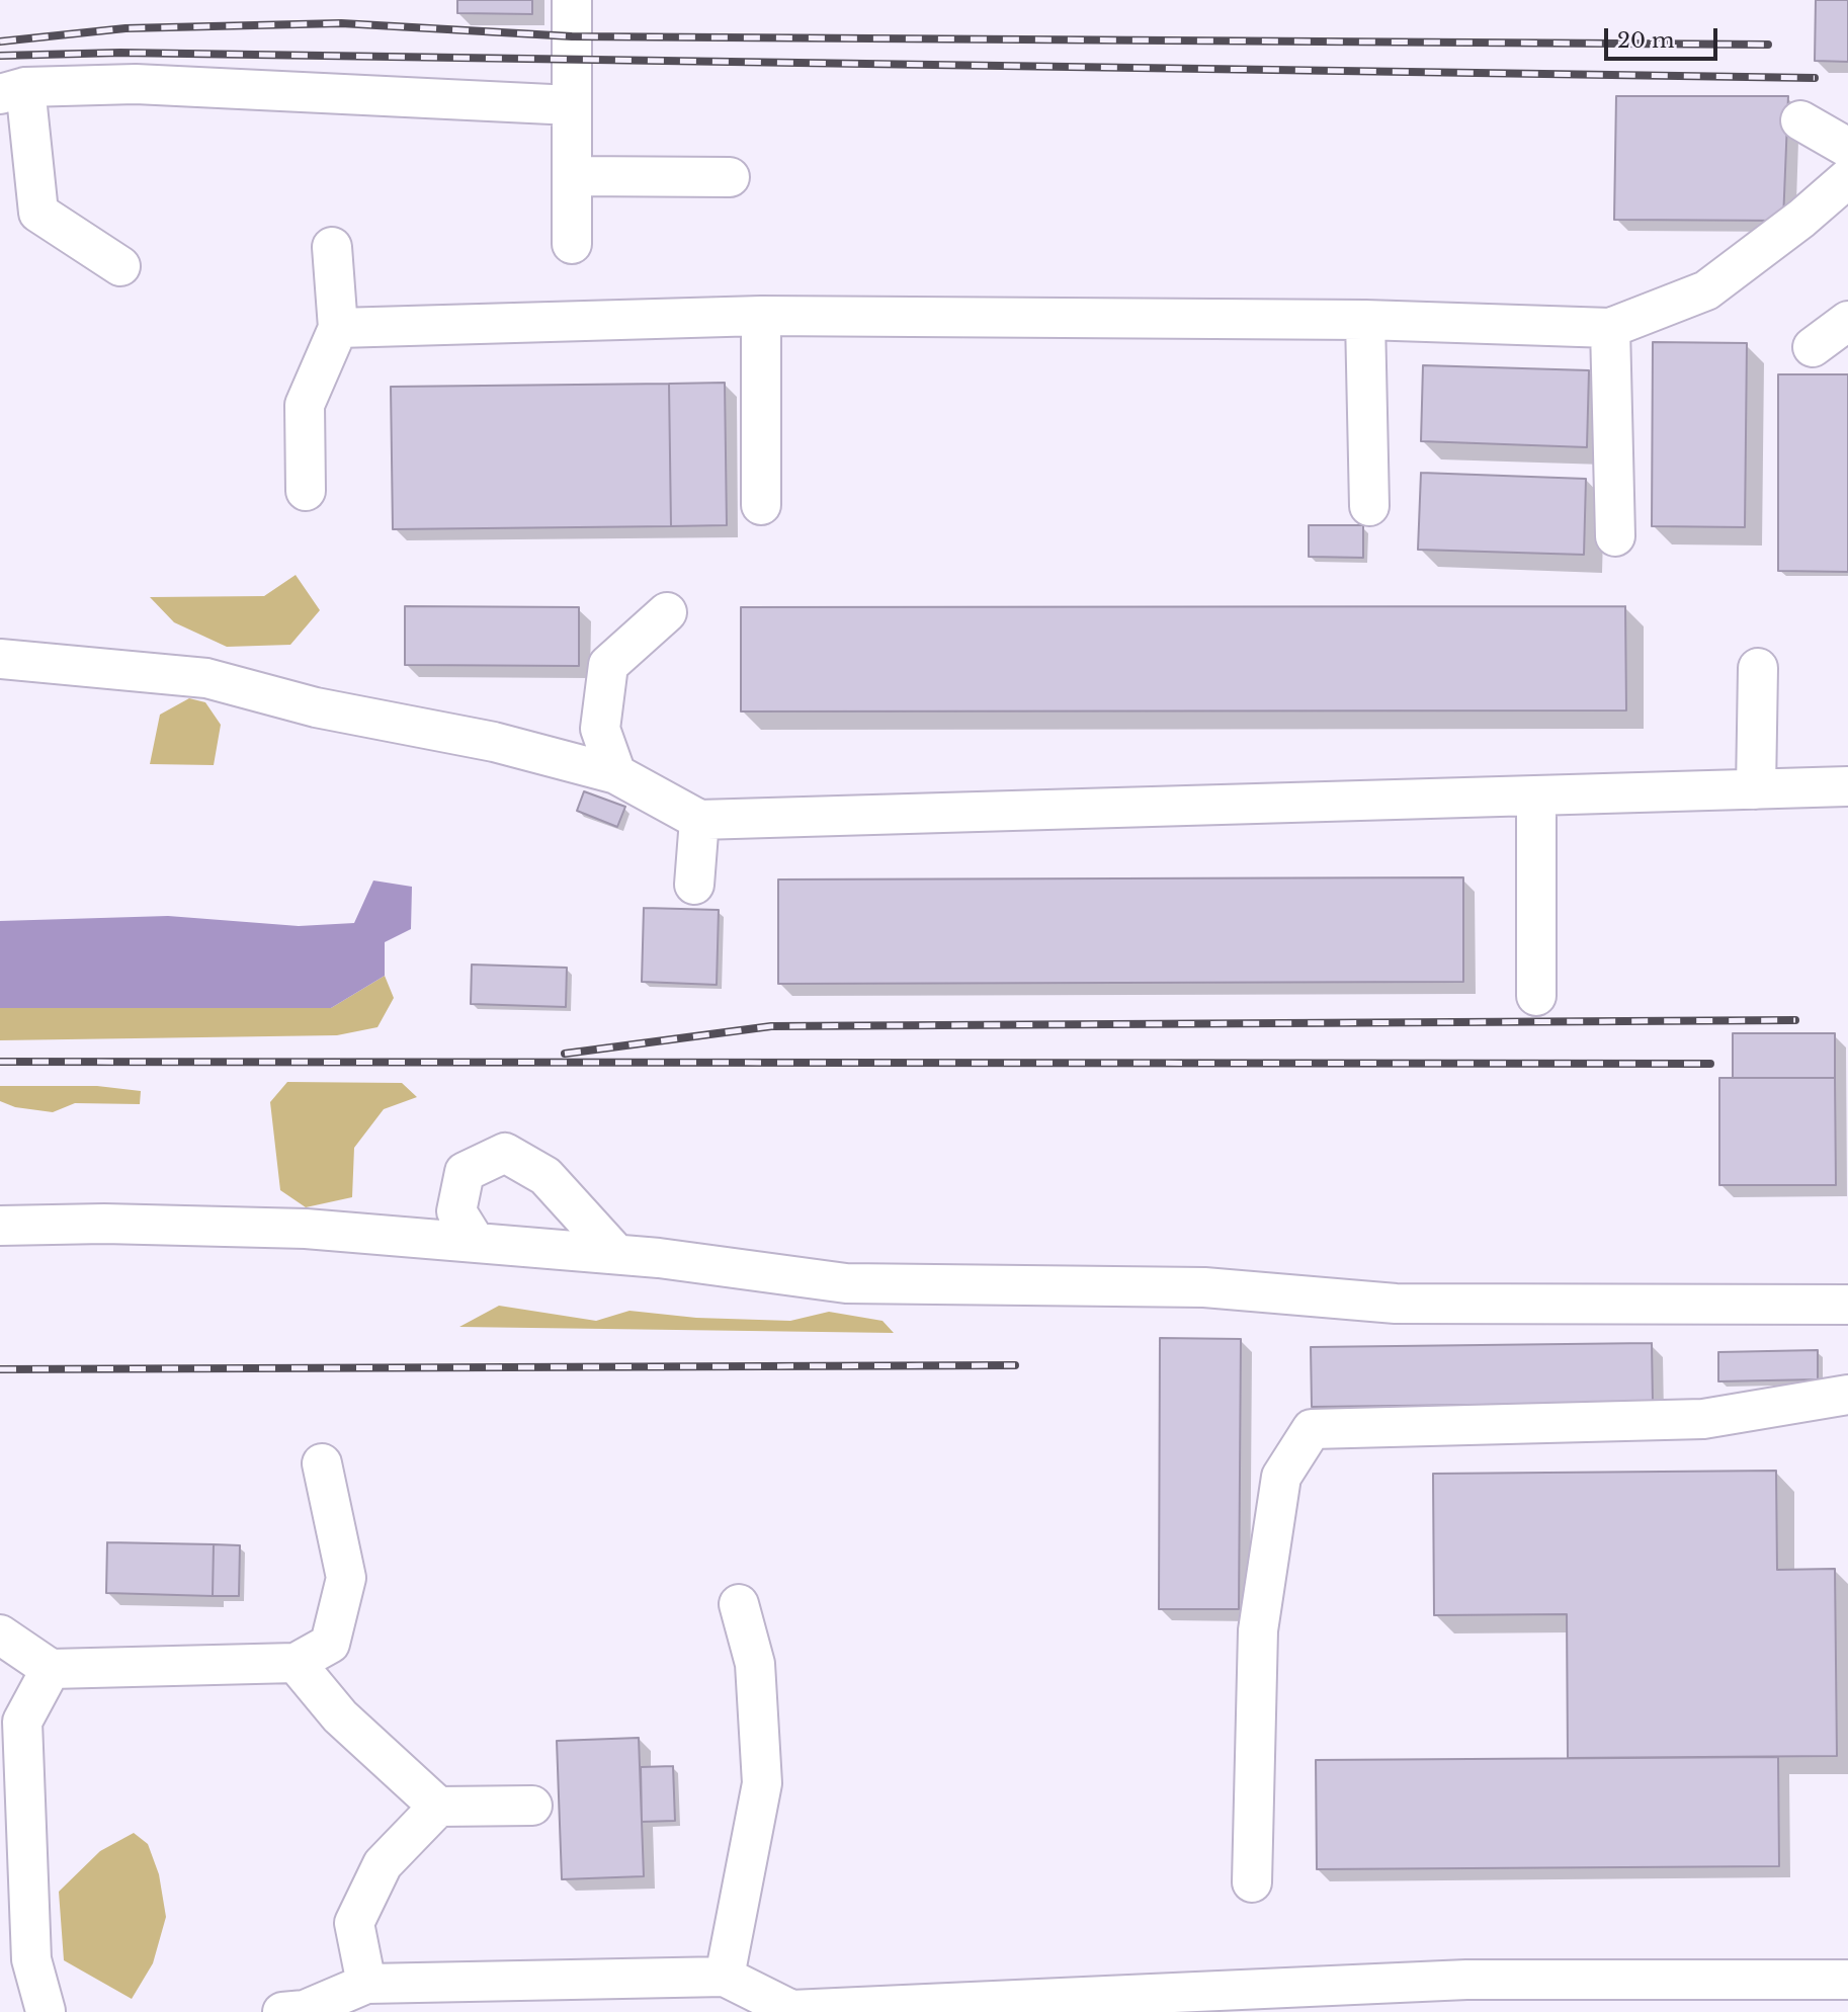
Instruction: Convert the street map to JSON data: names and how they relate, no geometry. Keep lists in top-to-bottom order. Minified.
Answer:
{"scale_bar":"20 m"}
